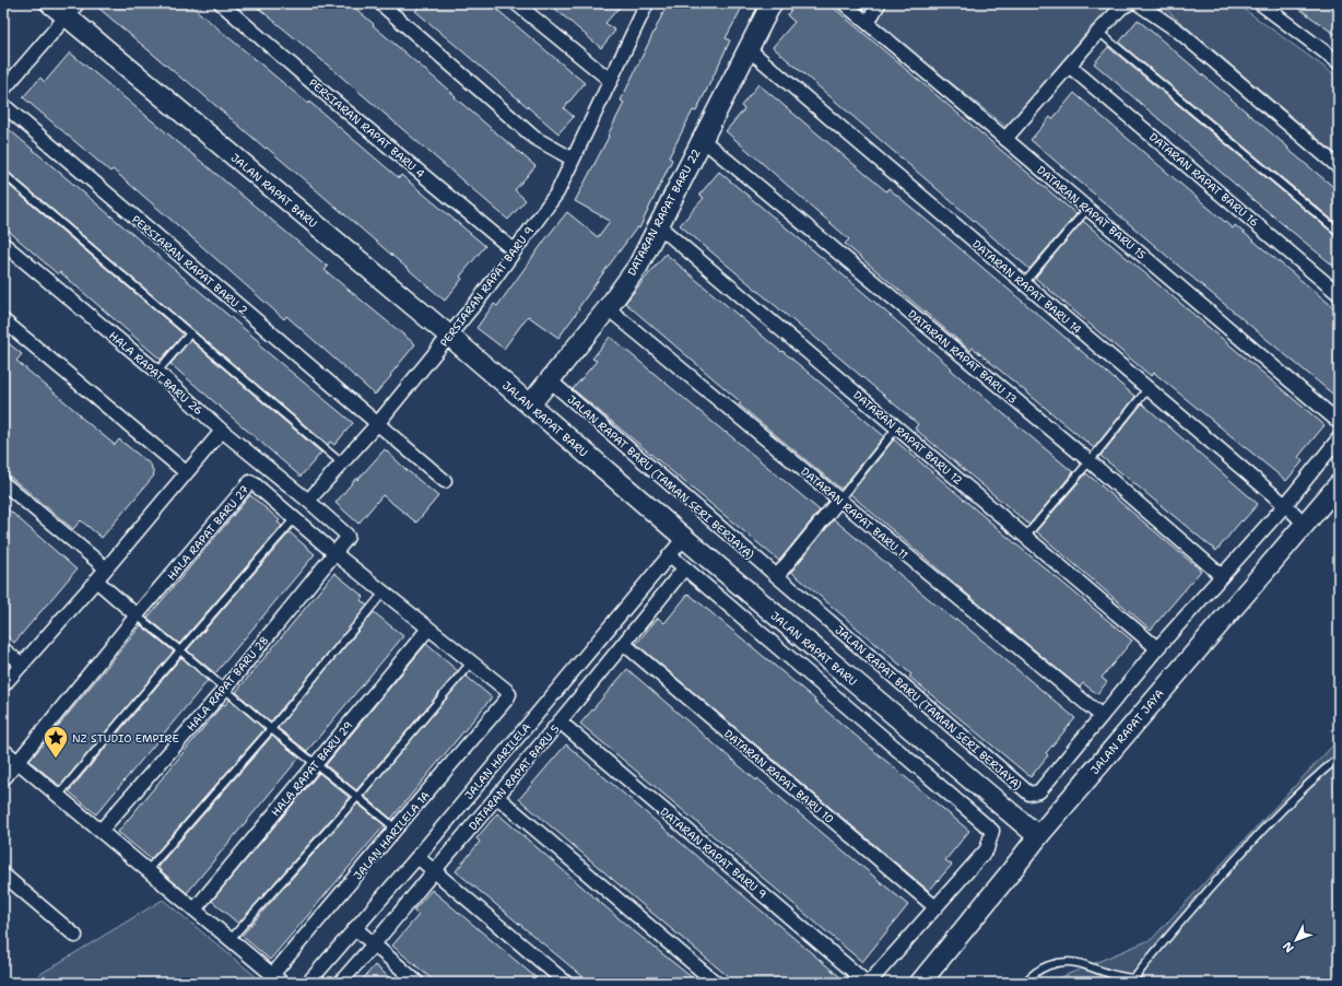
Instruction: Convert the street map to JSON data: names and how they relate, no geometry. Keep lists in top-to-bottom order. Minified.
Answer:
{"streets":{"street":["PERSIARAN RAPAT BARU 4","DATARAN RAPAT BARU 16","JALAN RAPAT BARU","DATARAN RAPAT BARU 22","DATARAN RAPAT BARU 15","PERSIARAN RAPAT BARU 2","PERSIARAN RAPAT BARU 9","DATARAN RAPAT BARU 14","DATARAN RAPAT BARU 13","HALA RAPAT BARU 26","DATARAN RAPAT BARU 12","JALAN RAPAT BARU (TAMAN SERI BERJAYA)","DATARAN RAPAT BARU 11","HALA RAPAT BARU 27","HALA RAPAT BARU 28","JALAN RAPAT JAYA","JALAN HARILELA","HALA RAPAT BARU 29","DATARAN RAPAT BARU 10","DATARAN RAPAT BARU 5","JALAN HARILELA 1A","DATARAN RAPAT BARU 9"]},"crossings":[["PERSIARAN RAPAT BARU 4","PERSIARAN RAPAT BARU 9"],["JALAN RAPAT BARU","DATARAN RAPAT BARU 22"],["JALAN RAPAT BARU","PERSIARAN RAPAT BARU 9"],["JALAN RAPAT BARU","JALAN RAPAT JAYA"],["JALAN RAPAT BARU","JALAN HARILELA"],["DATARAN RAPAT BARU 22","DATARAN RAPAT BARU 14"],["DATARAN RAPAT BARU 22","DATARAN RAPAT BARU 13"],["DATARAN RAPAT BARU 22","DATARAN RAPAT BARU 12"],["DATARAN RAPAT BARU 22","JALAN RAPAT BARU (TAMAN SERI BERJAYA)"],["DATARAN RAPAT BARU 22","DATARAN RAPAT BARU 11"],["PERSIARAN RAPAT BARU 2","PERSIARAN RAPAT BARU 9"],["PERSIARAN RAPAT BARU 9","HALA RAPAT BARU 26"],["DATARAN RAPAT BARU 14","JALAN RAPAT BARU (TAMAN SERI BERJAYA)"],["DATARAN RAPAT BARU 14","JALAN RAPAT JAYA"],["DATARAN RAPAT BARU 13","JALAN RAPAT BARU (TAMAN SERI BERJAYA)"],["DATARAN RAPAT BARU 12","JALAN RAPAT BARU (TAMAN SERI BERJAYA)"],["JALAN RAPAT BARU (TAMAN SERI BERJAYA)","DATARAN RAPAT BARU 11"],["HALA RAPAT BARU 27","HALA RAPAT BARU 28"],["HALA RAPAT BARU 27","HALA RAPAT BARU 29"],["HALA RAPAT BARU 27","JALAN HARILELA 1A"],["DATARAN RAPAT BARU 10","DATARAN RAPAT BARU 5"],["DATARAN RAPAT BARU 5","DATARAN RAPAT BARU 9"]],"places":{"place":["NZ STUDIO EMPIRE"]},"north":"bottom left"}
